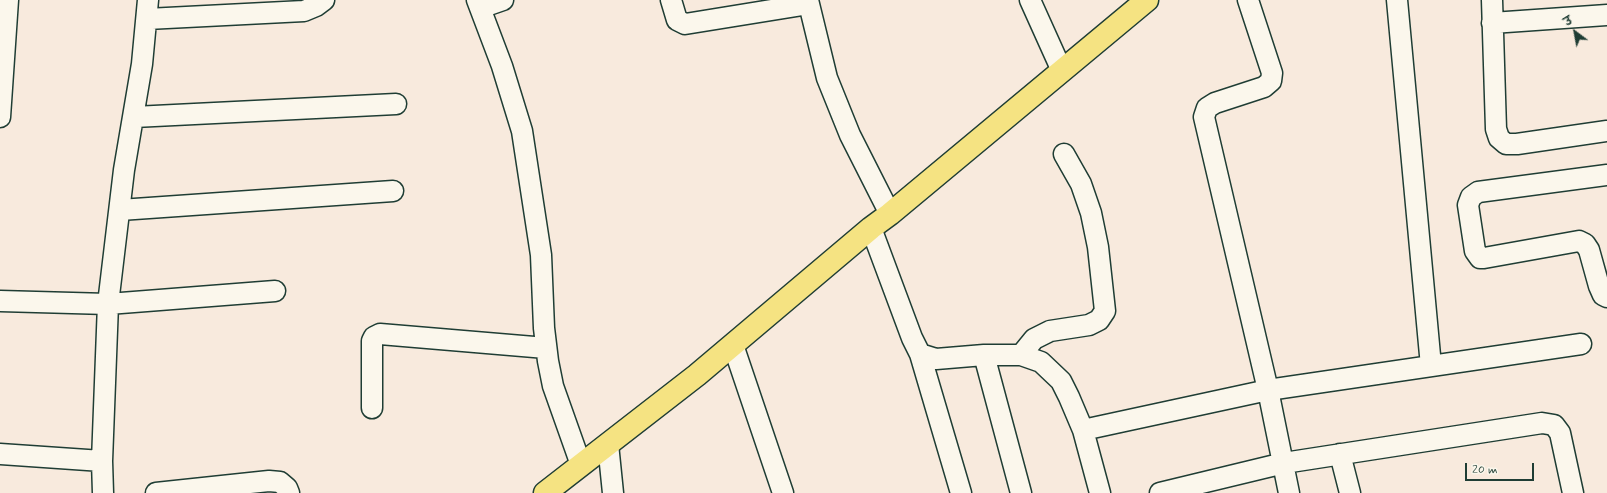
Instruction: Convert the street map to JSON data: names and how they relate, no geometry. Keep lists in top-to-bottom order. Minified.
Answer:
{"scale_bar":"20 m","north":"top left"}
